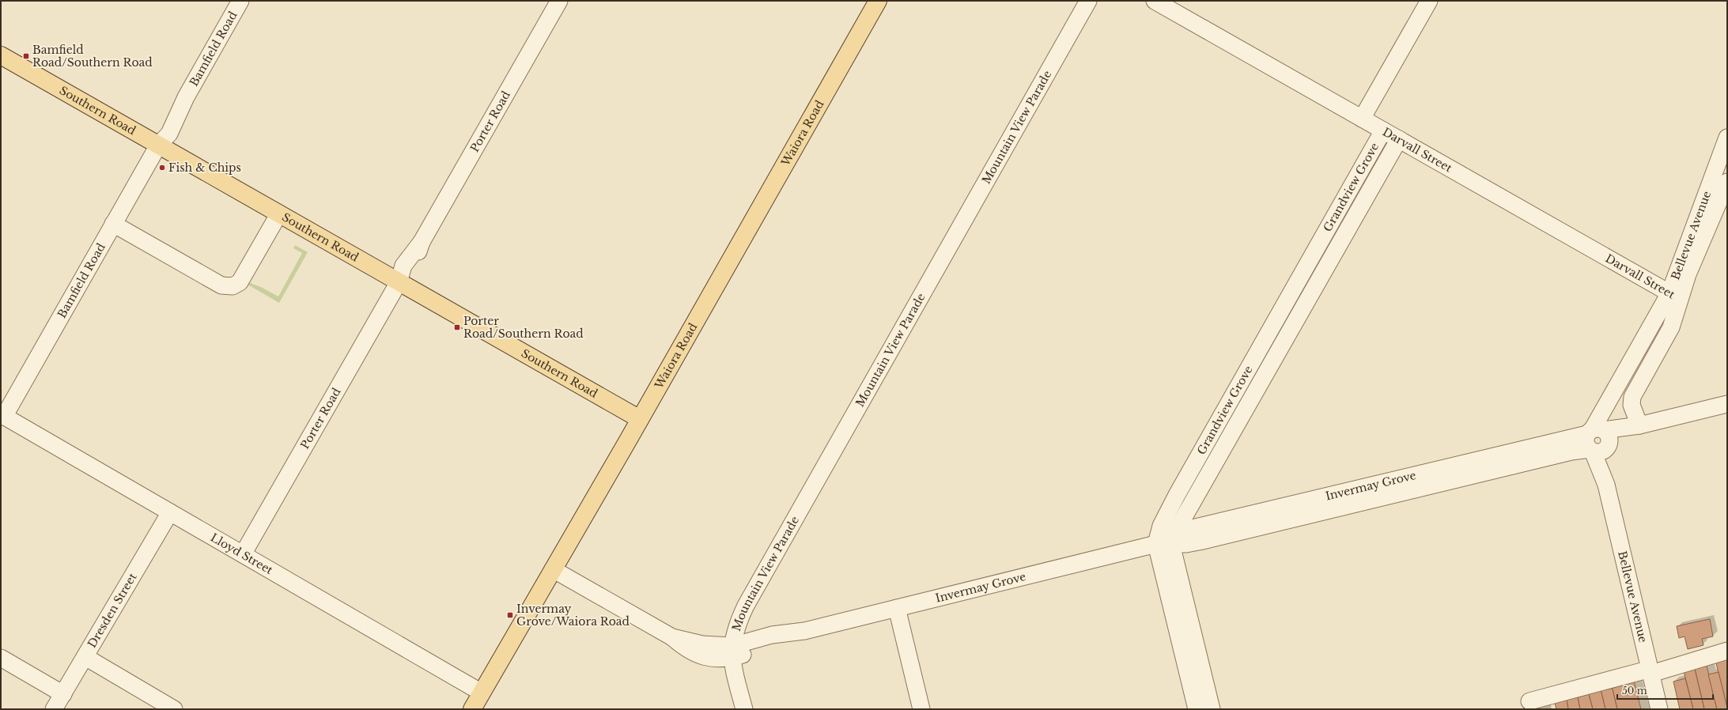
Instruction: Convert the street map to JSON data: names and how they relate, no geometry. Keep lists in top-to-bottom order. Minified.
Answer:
{"streets":{"main road":["Southern Road","Waiora Road"],"street":["Bamfield Road","Porter Road","Mountain View Parade","Darvall Street","Grandview Grove","Bellevue Avenue","Invermay Grove","Lloyd Street","Dresden Street"]},"crossings":[["Bamfield Road","Southern Road"],["Bamfield Road","Lloyd Street"],["Southern Road","Porter Road"],["Southern Road","Waiora Road"],["Porter Road","Lloyd Street"],["Mountain View Parade","Invermay Grove"],["Waiora Road","Invermay Grove"],["Waiora Road","Lloyd Street"],["Darvall Street","Grandview Grove"],["Darvall Street","Bellevue Avenue"],["Grandview Grove","Invermay Grove"],["Bellevue Avenue","Invermay Grove"],["Lloyd Street","Dresden Street"]],"places":{"transit":["Bamfield Road/Southern Road","Porter Road/Southern Road","Invermay Grove/Waiora Road"],"other":["Fish & Chips"]},"scale_bar":"50 m"}
